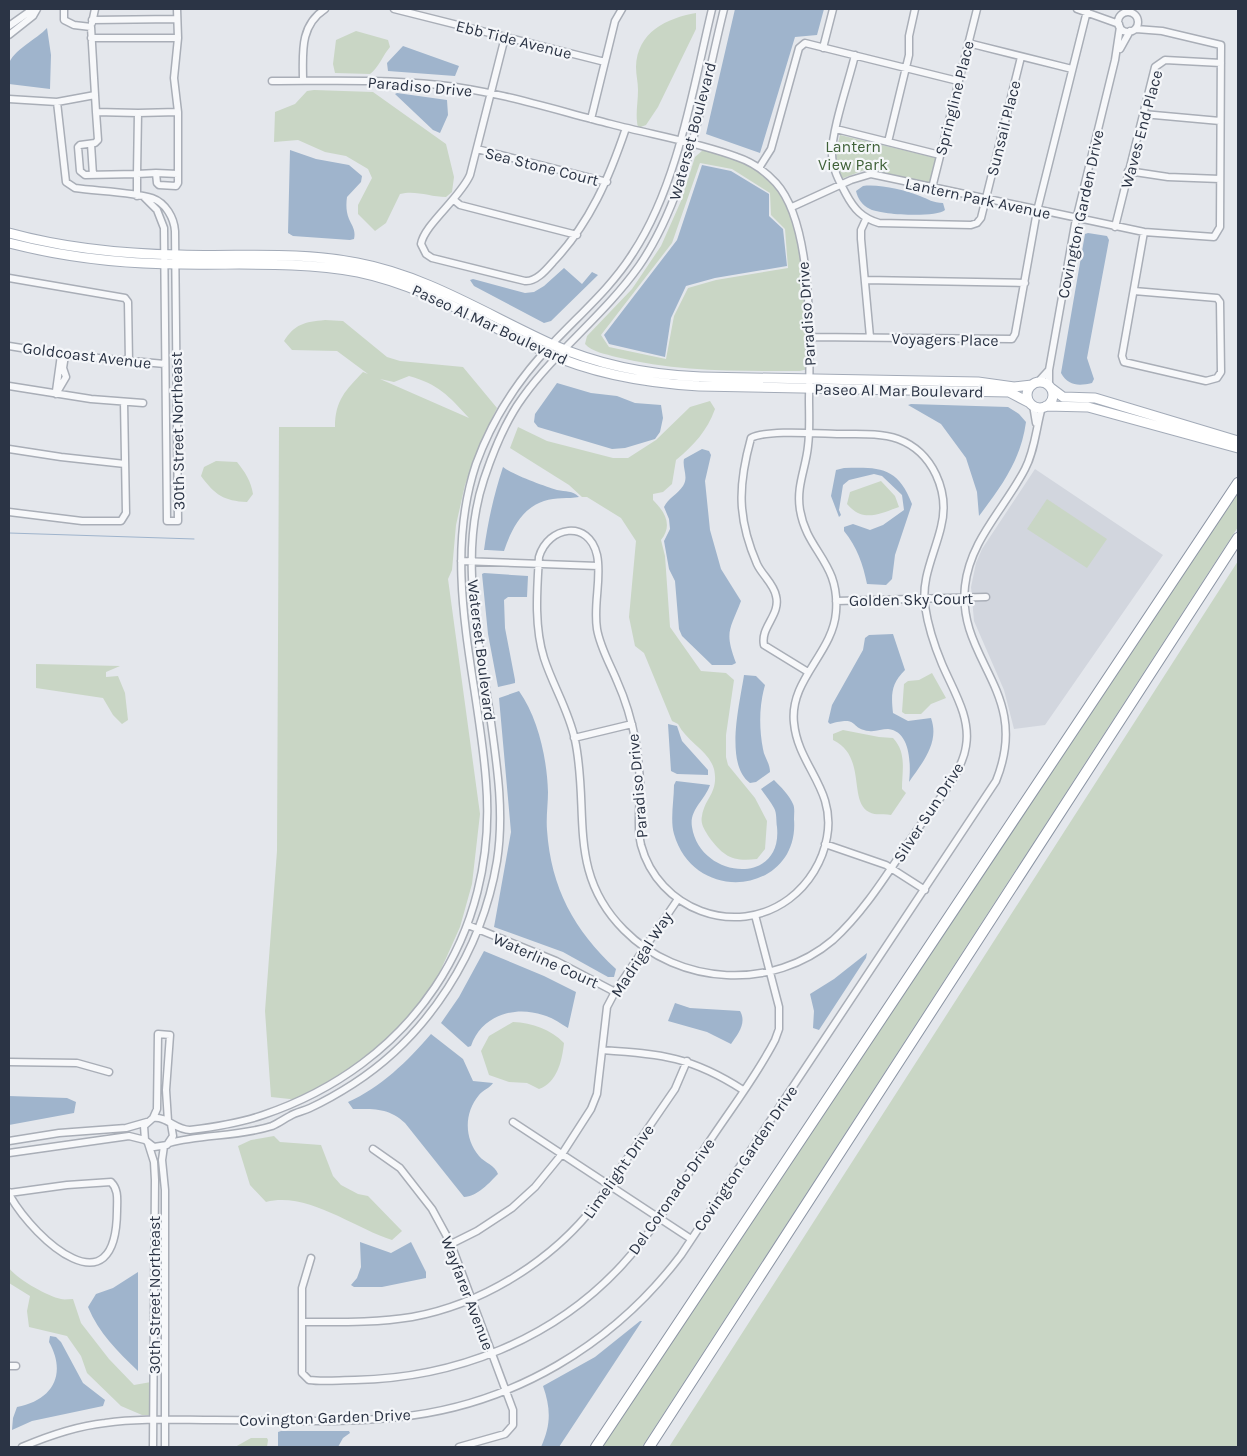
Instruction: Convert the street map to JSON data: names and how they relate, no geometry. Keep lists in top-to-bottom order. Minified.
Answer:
{"streets":{"main road":["Paseo Al Mar Boulevard"],"street":["Ebb Tide Avenue","Paradiso Drive","Springline Place","Sunsail Place","Waves End Place","Waterset Boulevard","Sea Stone Court","Lantern Park Avenue","Covington Garden Drive","Voyagers Place","Goldcoast Avenue","30th Street Northeast","Golden Sky Court","Silver Sun Drive","Madrigal Way","Waterline Court","Limelight Drive","Del Coronado Drive","Wayfarer Avenue"]},"crossings":[["Paradiso Drive","Waterset Boulevard"],["Paradiso Drive","Lantern Park Avenue"],["Paradiso Drive","Paseo Al Mar Boulevard"],["Paradiso Drive","Voyagers Place"],["Paradiso Drive","Golden Sky Court"],["Paradiso Drive","Silver Sun Drive"],["Paradiso Drive","Madrigal Way"],["Paradiso Drive","Del Coronado Drive"],["Springline Place","Lantern Park Avenue"],["Sunsail Place","Lantern Park Avenue"],["Waves End Place","Lantern Park Avenue"],["Waterset Boulevard","Paseo Al Mar Boulevard"],["Waterset Boulevard","30th Street Northeast"],["Waterset Boulevard","Waterline Court"],["Lantern Park Avenue","Covington Garden Drive"],["Lantern Park Avenue","Voyagers Place"],["Covington Garden Drive","Paseo Al Mar Boulevard"],["Covington Garden Drive","30th Street Northeast"],["Covington Garden Drive","Golden Sky Court"],["Covington Garden Drive","Wayfarer Avenue"],["Paseo Al Mar Boulevard","30th Street Northeast"],["Goldcoast Avenue","30th Street Northeast"],["Golden Sky Court","Silver Sun Drive"],["Silver Sun Drive","Madrigal Way"],["Silver Sun Drive","Del Coronado Drive"],["Madrigal Way","Waterline Court"],["Madrigal Way","Wayfarer Avenue"],["Limelight Drive","Del Coronado Drive"],["Limelight Drive","Wayfarer Avenue"],["Del Coronado Drive","Wayfarer Avenue"]],"parks":["Lantern View Park"]}
